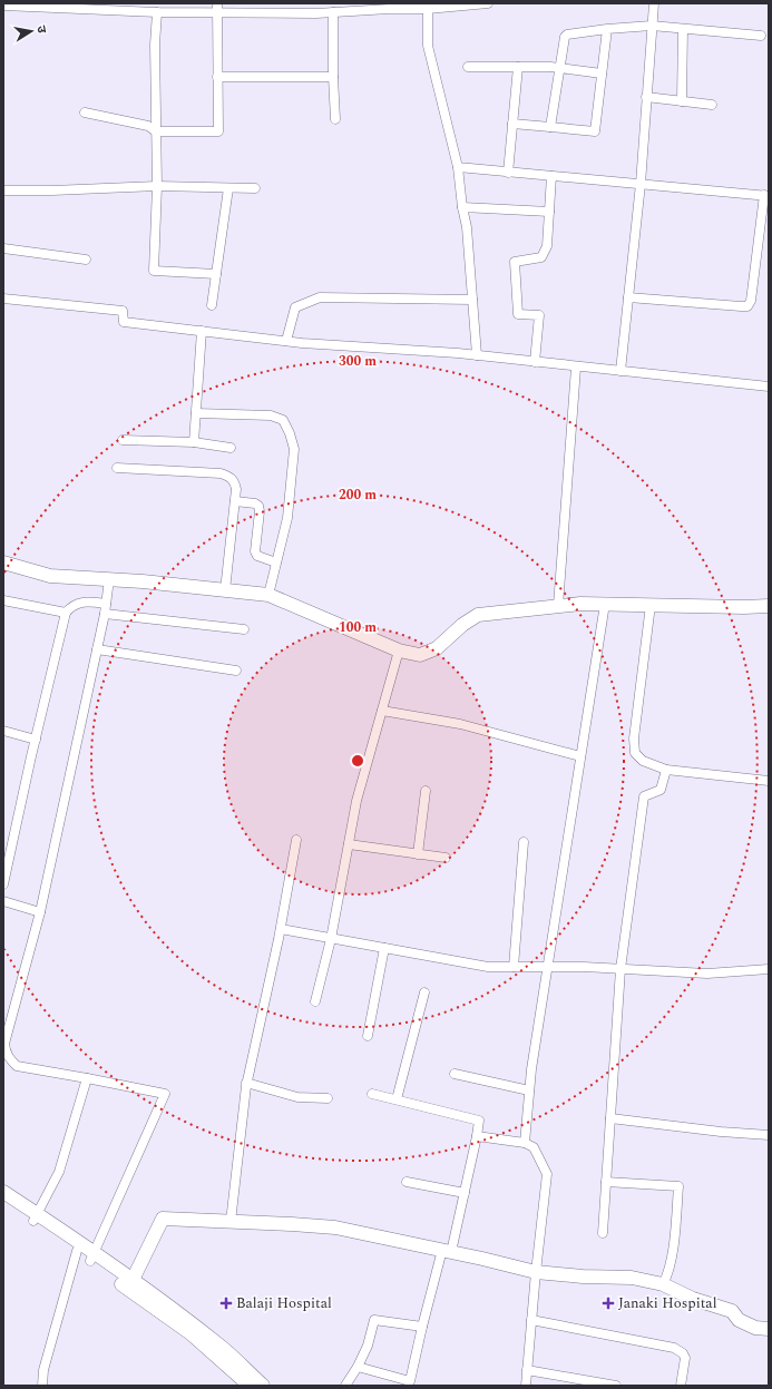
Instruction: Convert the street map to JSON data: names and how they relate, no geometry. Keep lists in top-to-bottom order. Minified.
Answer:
{"places":{"health":["Balaji Hospital","Janaki Hospital"]},"north":"right","rings":["300 m","200 m","100 m"]}
